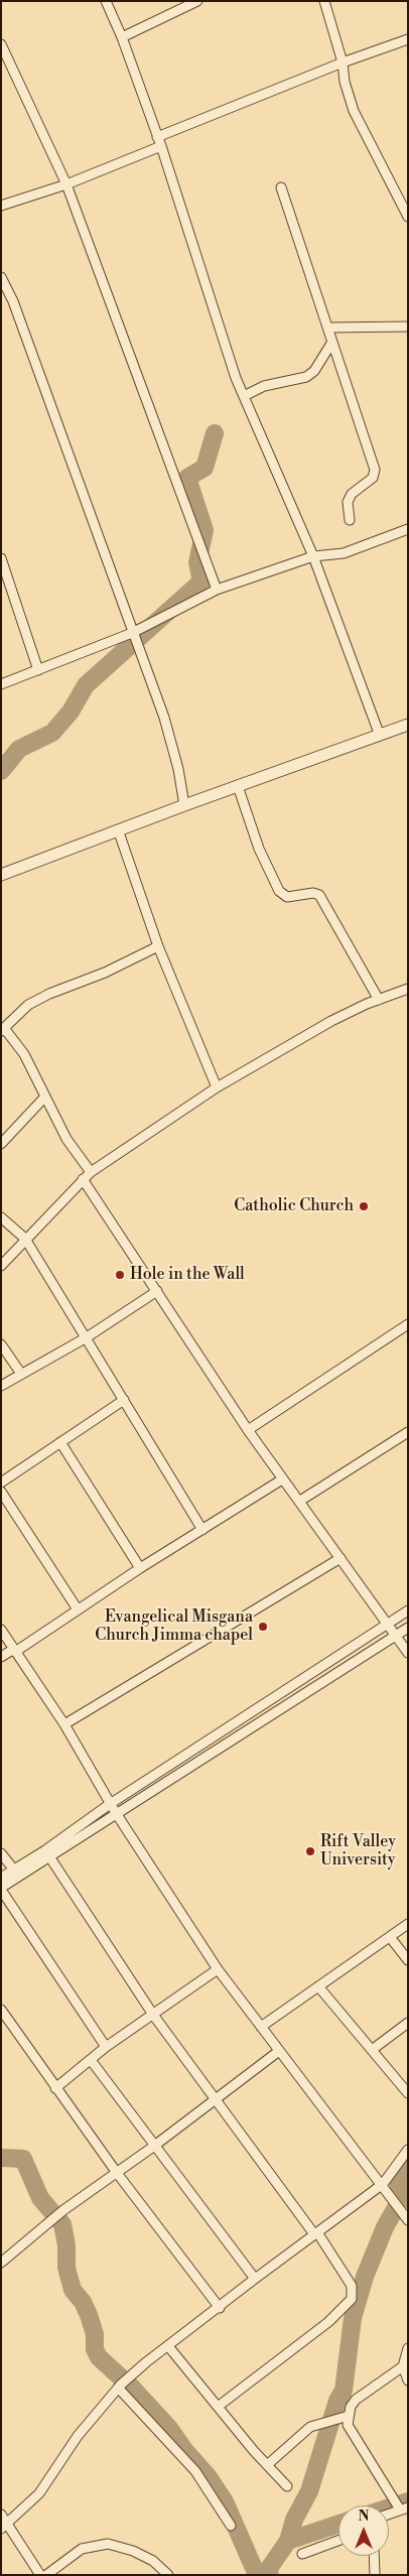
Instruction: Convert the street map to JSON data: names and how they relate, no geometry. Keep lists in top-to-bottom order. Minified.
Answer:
{"places":["Catholic Church","Hole in the Wall","Evangelical Misgana Church Jimma chapel","Rift Valley University"],"north":"top"}
